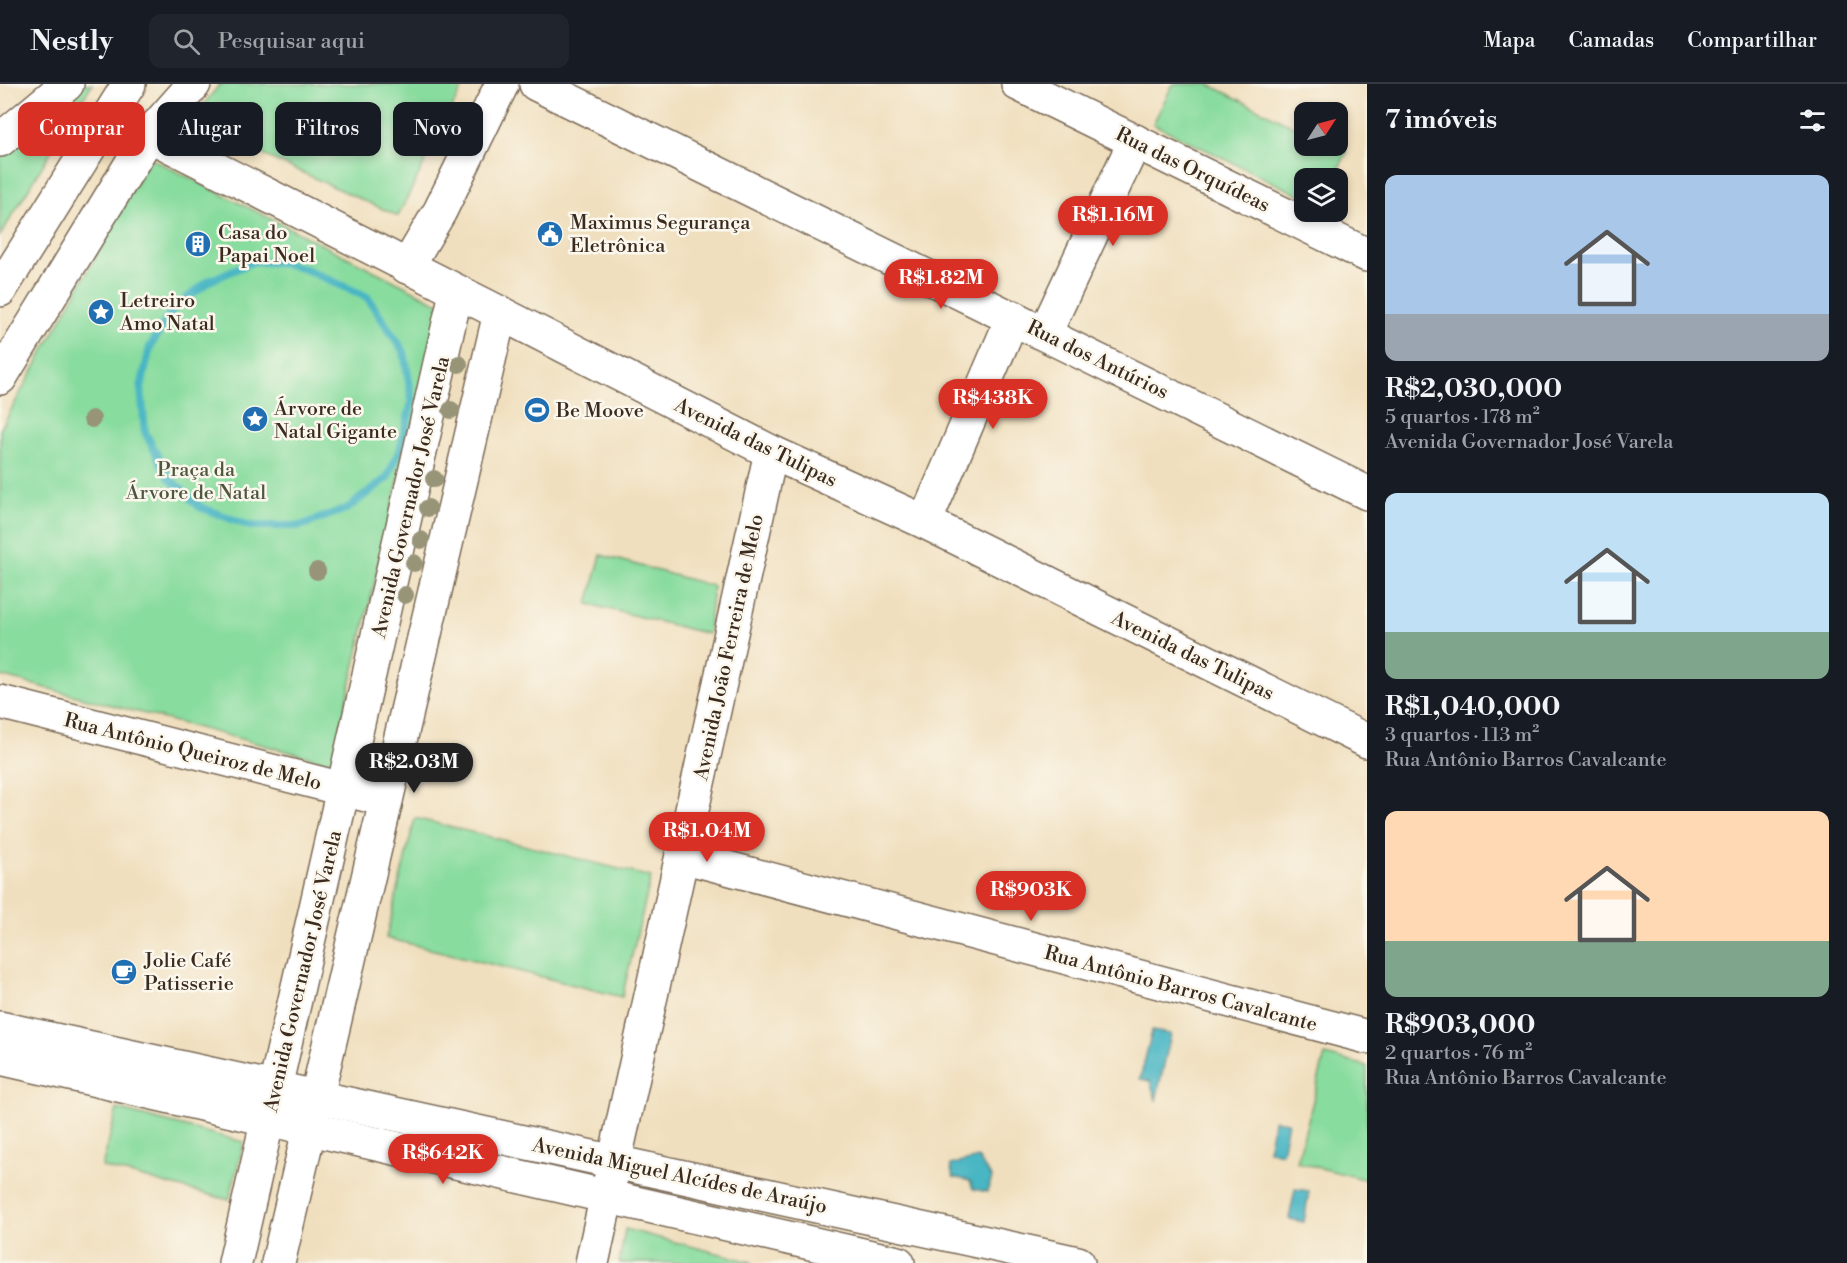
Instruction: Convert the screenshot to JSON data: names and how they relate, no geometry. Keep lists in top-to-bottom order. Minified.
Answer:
{"streets":{"main road":["Rua das Orquídeas","Rua dos Antúrios","Avenida das Tulipas","Avenida Governador José Varela","Avenida João Ferreira de Melo","Rua Antônio Queiroz de Melo","Rua Antônio Barros Cavalcante","Avenida Miguel Alcídes de Araújo"]},"crossings":[["Avenida das Tulipas","Avenida Governador José Varela"],["Avenida das Tulipas","Avenida João Ferreira de Melo"],["Avenida Governador José Varela","Rua Antônio Queiroz de Melo"],["Avenida Governador José Varela","Avenida Miguel Alcídes de Araújo"],["Avenida João Ferreira de Melo","Rua Antônio Barros Cavalcante"],["Avenida João Ferreira de Melo","Avenida Miguel Alcídes de Araújo"]],"parks":["Praça da Árvore de Natal"],"places":{"public building":["Maximus Segurança Eletrônica"],"building":["Casa do Papai Noel"],"place":["Letreiro Amo Natal","Árvore de Natal Gigante"],"sports":["Be Moove"],"cafe":["Jolie Café Patisserie"]},"north":"top right","page":{"header":"Nestly","search":"Pesquisar aqui","nav":["Mapa","Camadas","Compartilhar"],"heading":"7 imóveis","chip":["Comprar","Alugar","Filtros","Novo"],"list":[{"name":"R$2,030,000","note":"5 quartos · 178 m² · Avenida Governador José Varela"},{"name":"R$1,040,000","note":"3 quartos · 113 m² · Rua Antônio Barros Cavalcante"},{"name":"R$903,000","note":"2 quartos · 76 m² · Rua Antônio Barros Cavalcante"}],"price":["R$1.16M","R$1.82M","R$438K","R$2.03M","R$1.04M","R$903K","R$642K"]}}
